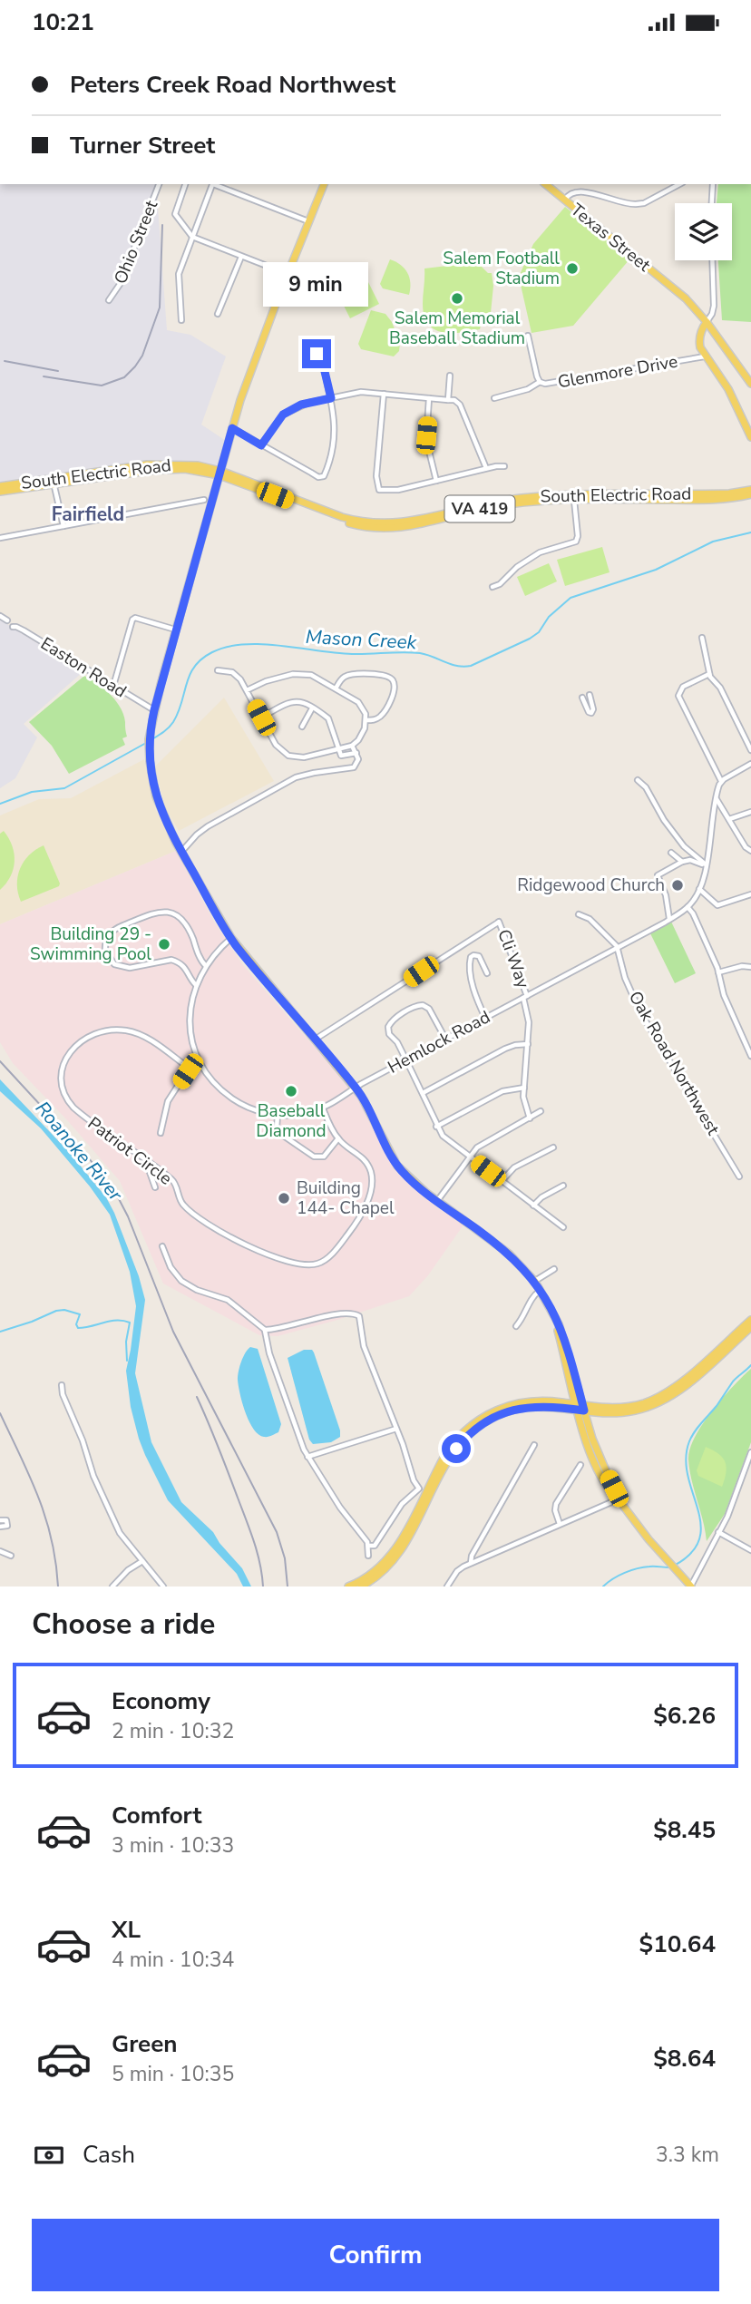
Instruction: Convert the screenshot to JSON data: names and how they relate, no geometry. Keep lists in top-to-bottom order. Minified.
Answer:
{"streets":{"main road":["Texas Street","South Electric Road","VA 419"],"street":["Ohio Street","Glenmore Drive","Easton Road","Cli Way","Hemlock Road","Oak Road Northwest","Patriot Circle"]},"crossings":[["Cli Way","Hemlock Road"],["Hemlock Road","Oak Road Northwest"],["Hemlock Road","Patriot Circle"]],"districts":["Fairfield"],"water":["Mason Creek","Roanoke River"],"places":["Salem Football Stadium","Salem Memorial Baseball Stadium","Ridgewood Church","Building 29 - Swimming Pool","Baseball Diamond","Building 144- Chapel"],"page":{"status":"10:21","banner":["Peters Creek Road Northwest","Turner Street"],"bubble":"9 min","heading":"Choose a ride","list":[{"name":"Economy","note":"2 min · 10:32","value":"$6.26"},{"name":"Comfort","note":"3 min · 10:33","value":"$8.45"},{"name":"XL","note":"4 min · 10:34","value":"$10.64"},{"name":"Green","note":"5 min · 10:35","value":"$8.64"}],"pay":["Cash","3.3 km"],"buttons":"Confirm"}}
